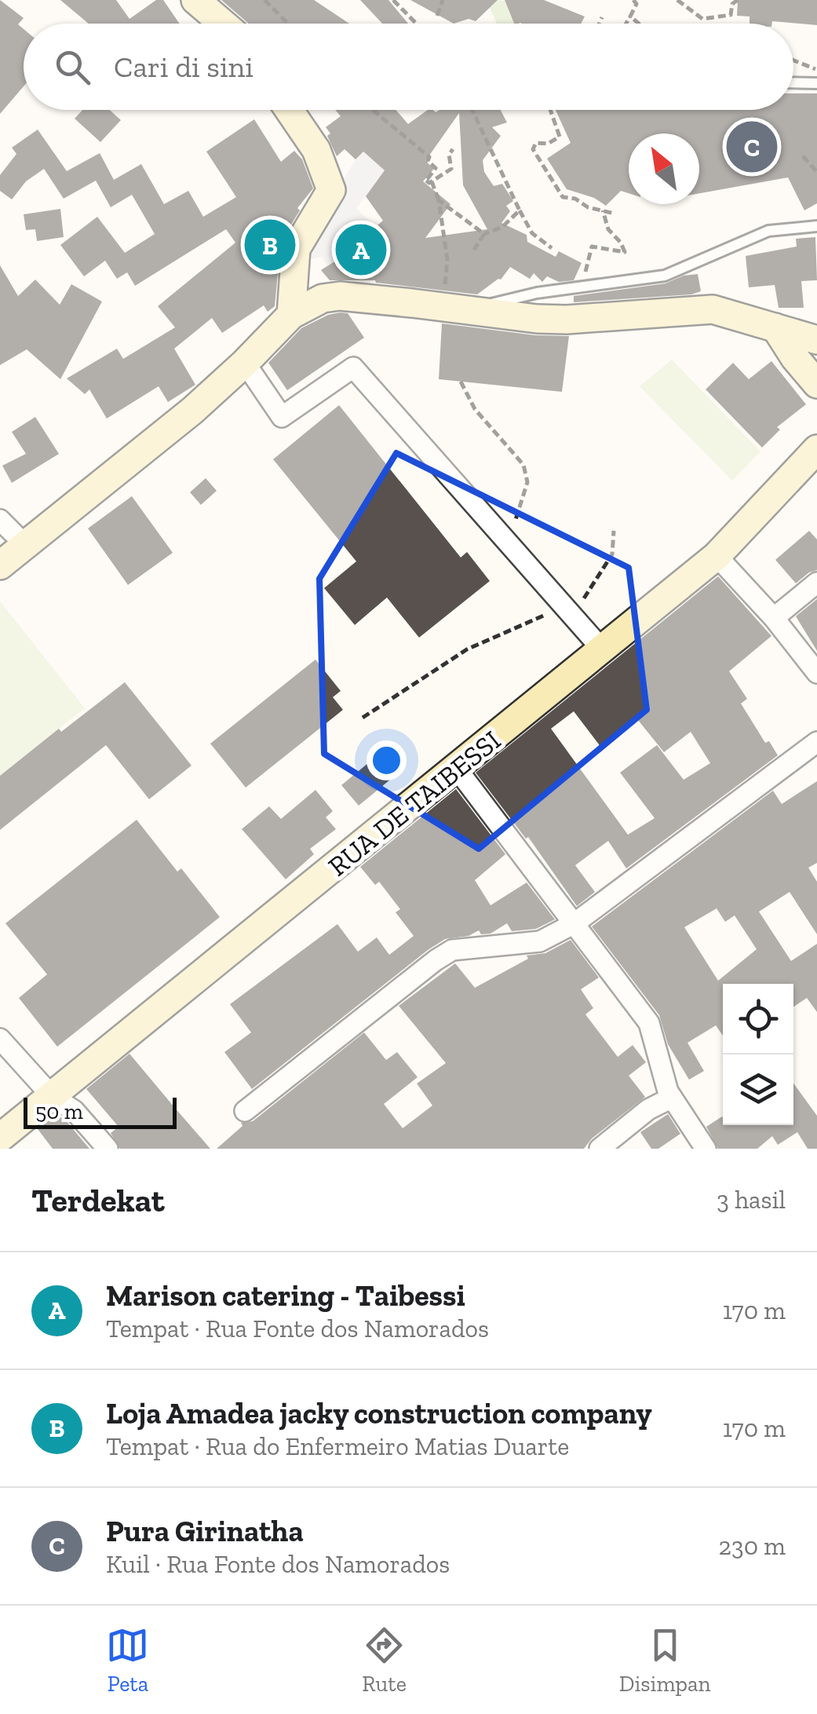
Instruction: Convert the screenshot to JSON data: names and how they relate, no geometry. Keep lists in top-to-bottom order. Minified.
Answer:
{"streets":{"street":["RUA DE TAIBESSI"]},"scale_bar":"50 m","north":"top left","page":{"search":"Cari di sini","pins":["C","B","A"],"scale":"50 m","heading":["Terdekat","3 hasil"],"list":[{"mark":"A","name":"Marison catering - Taibessi","note":"Tempat · Rua Fonte dos Namorados","value":"170 m"},{"mark":"B","name":"Loja Amadea jacky construction company","note":"Tempat · Rua do Enfermeiro Matias Duarte","value":"170 m"},{"mark":"C","name":"Pura Girinatha","note":"Kuil · Rua Fonte dos Namorados","value":"230 m"}],"nav":["Peta","Rute","Disimpan"]}}
